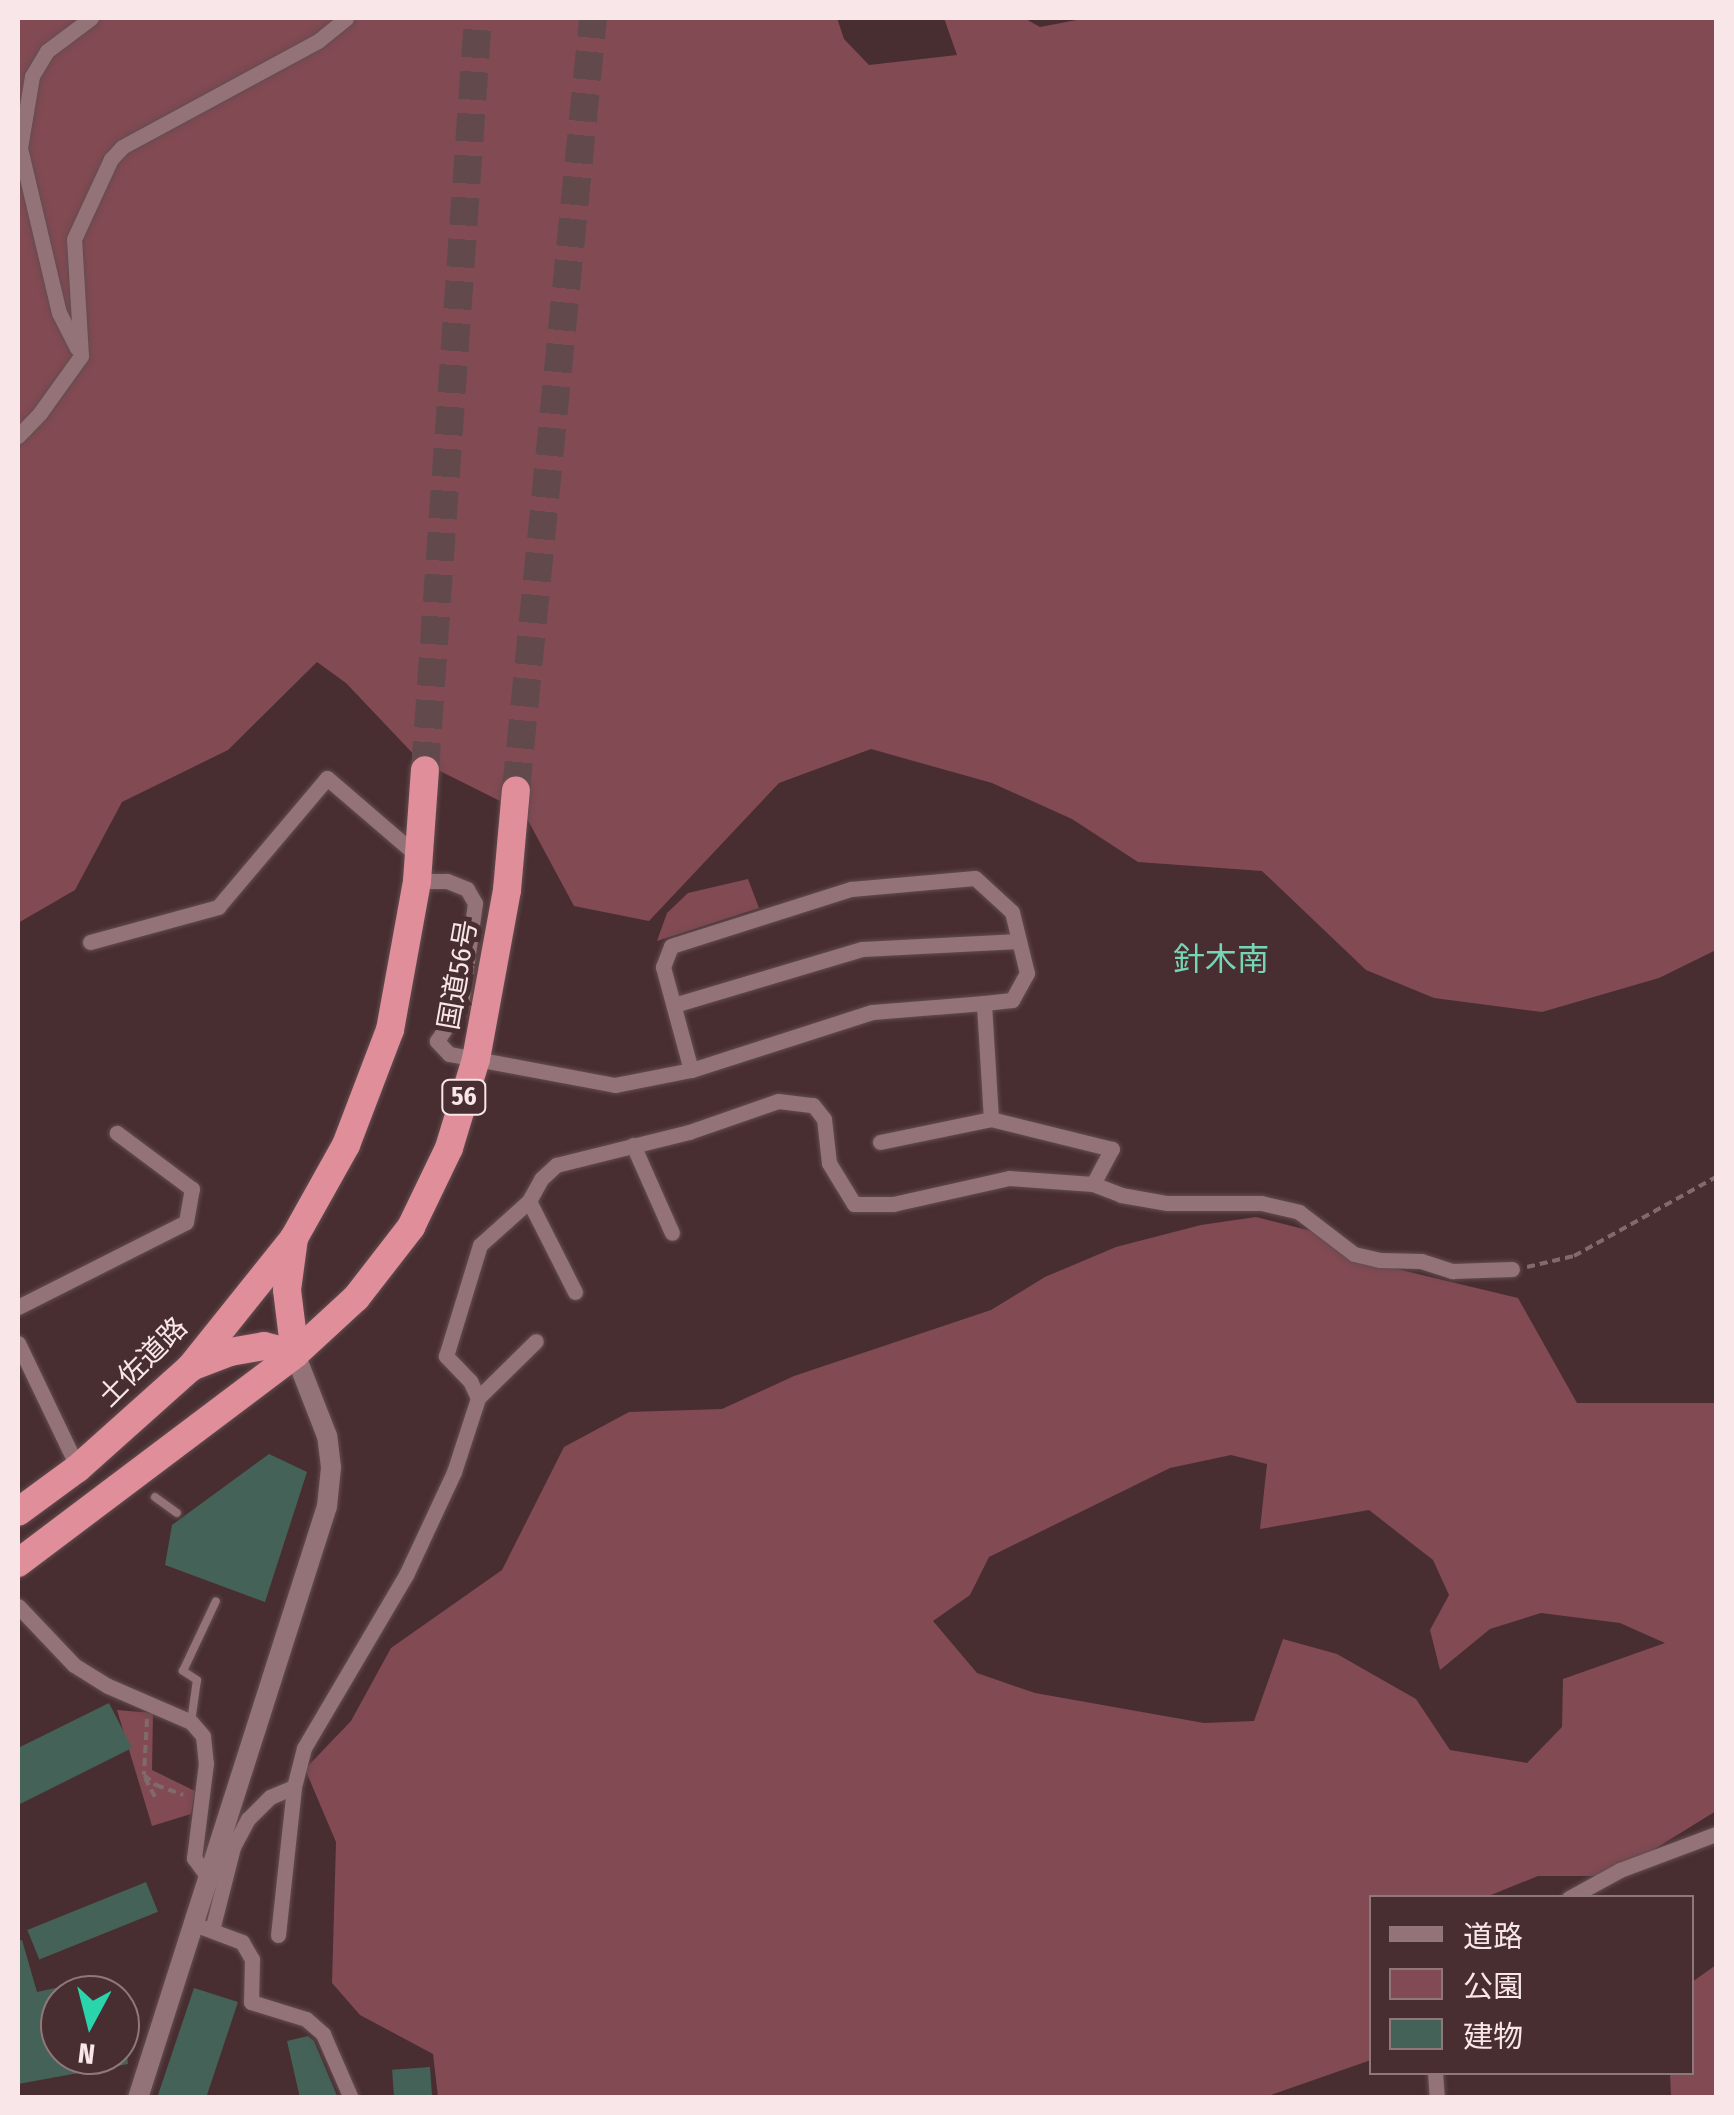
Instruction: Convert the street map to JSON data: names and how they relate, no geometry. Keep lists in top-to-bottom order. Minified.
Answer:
{"streets":{"highway":["国道56号","56","土佐道路"]},"crossings":[["国道56号","56"],["国道56号","土佐道路"]],"districts":["針木南"],"legend":["道路","公園","建物"],"north":"bottom"}
